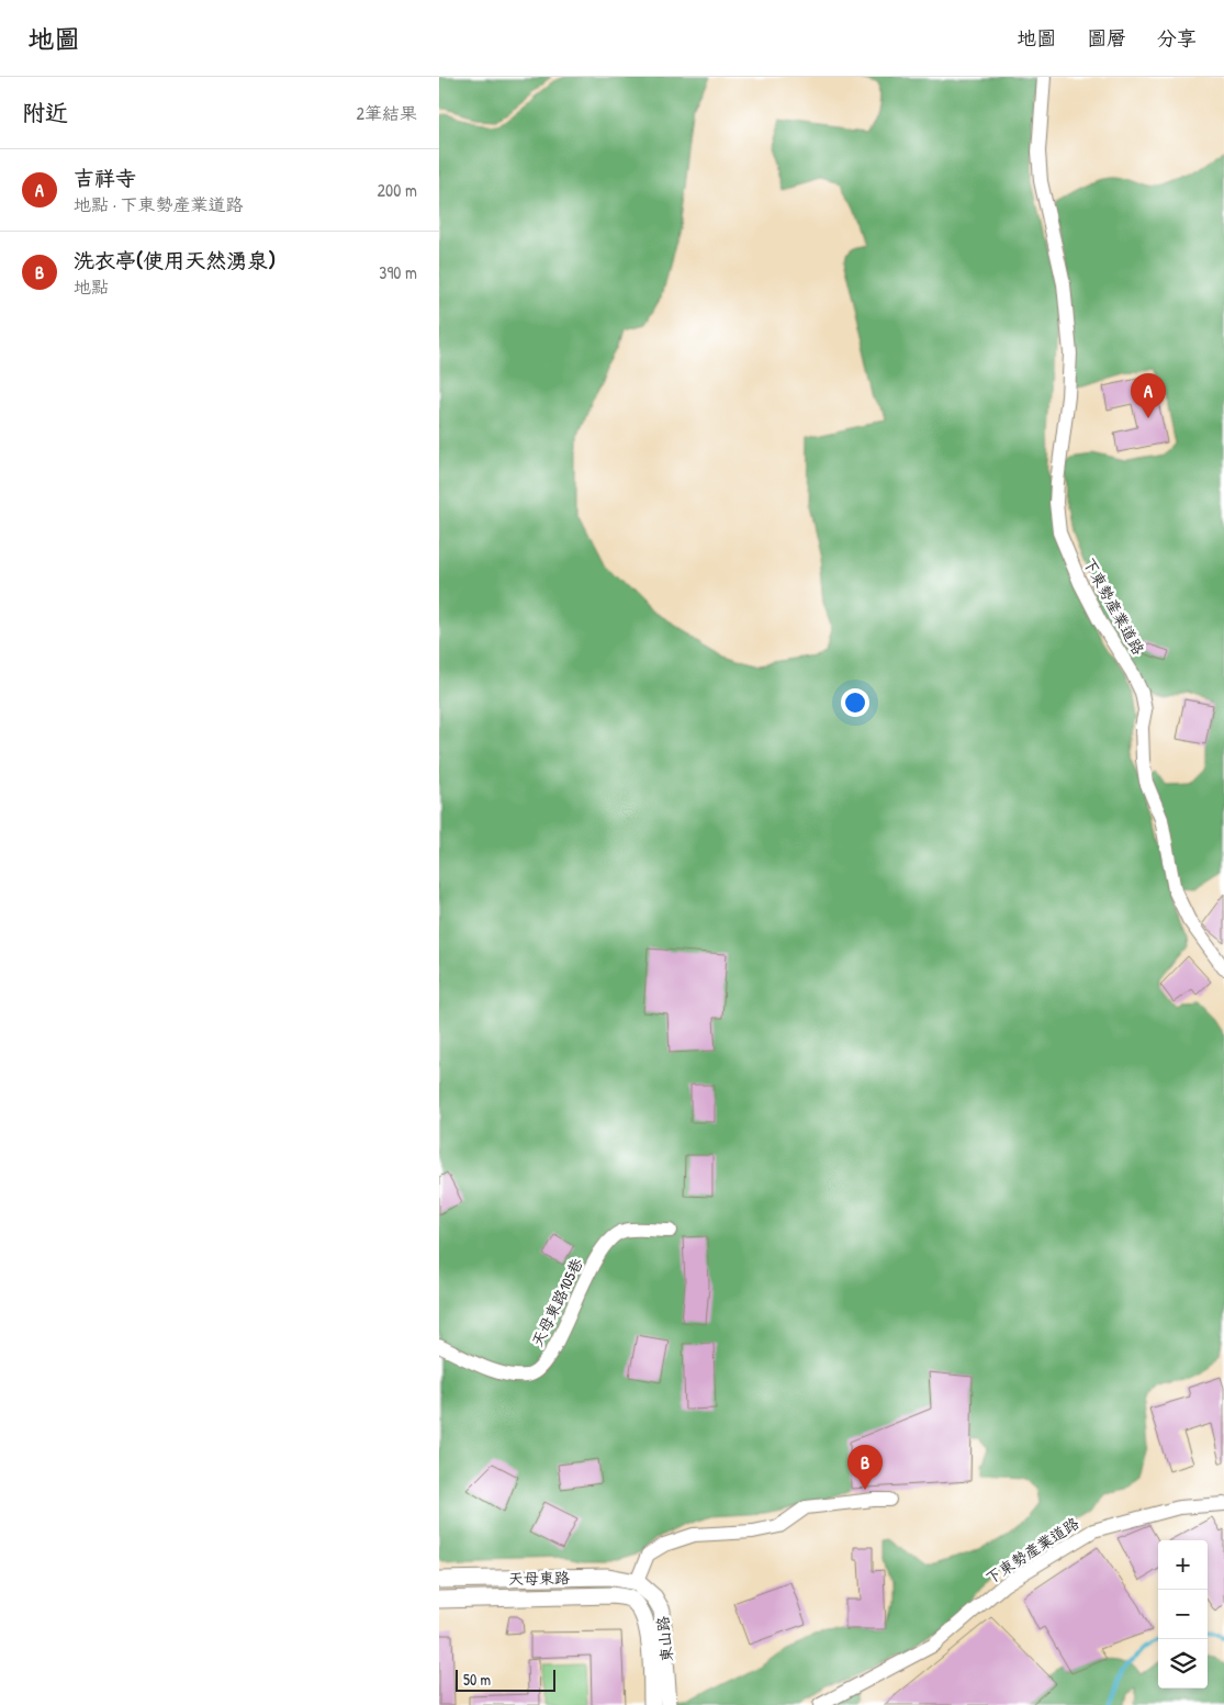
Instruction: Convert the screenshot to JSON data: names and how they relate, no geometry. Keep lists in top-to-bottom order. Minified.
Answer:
{"streets":{"street":["下東勢產業道路","天母東路105巷","天母東路","東山路"]},"crossings":[["天母東路","東山路"]],"scale_bar":"50 m","page":{"header":"地圖","nav":["地圖","圖層","分享"],"heading":["附近","2筆結果"],"list":[{"mark":"A","name":"吉祥寺","note":"地點 · 下東勢產業道路","value":"200 m"},{"mark":"B","name":"洗衣亭(使用天然湧泉)","note":"地點","value":"390 m"}],"pins":["A","B"],"map_buttons":["+","−"],"scale":"50 m"}}
